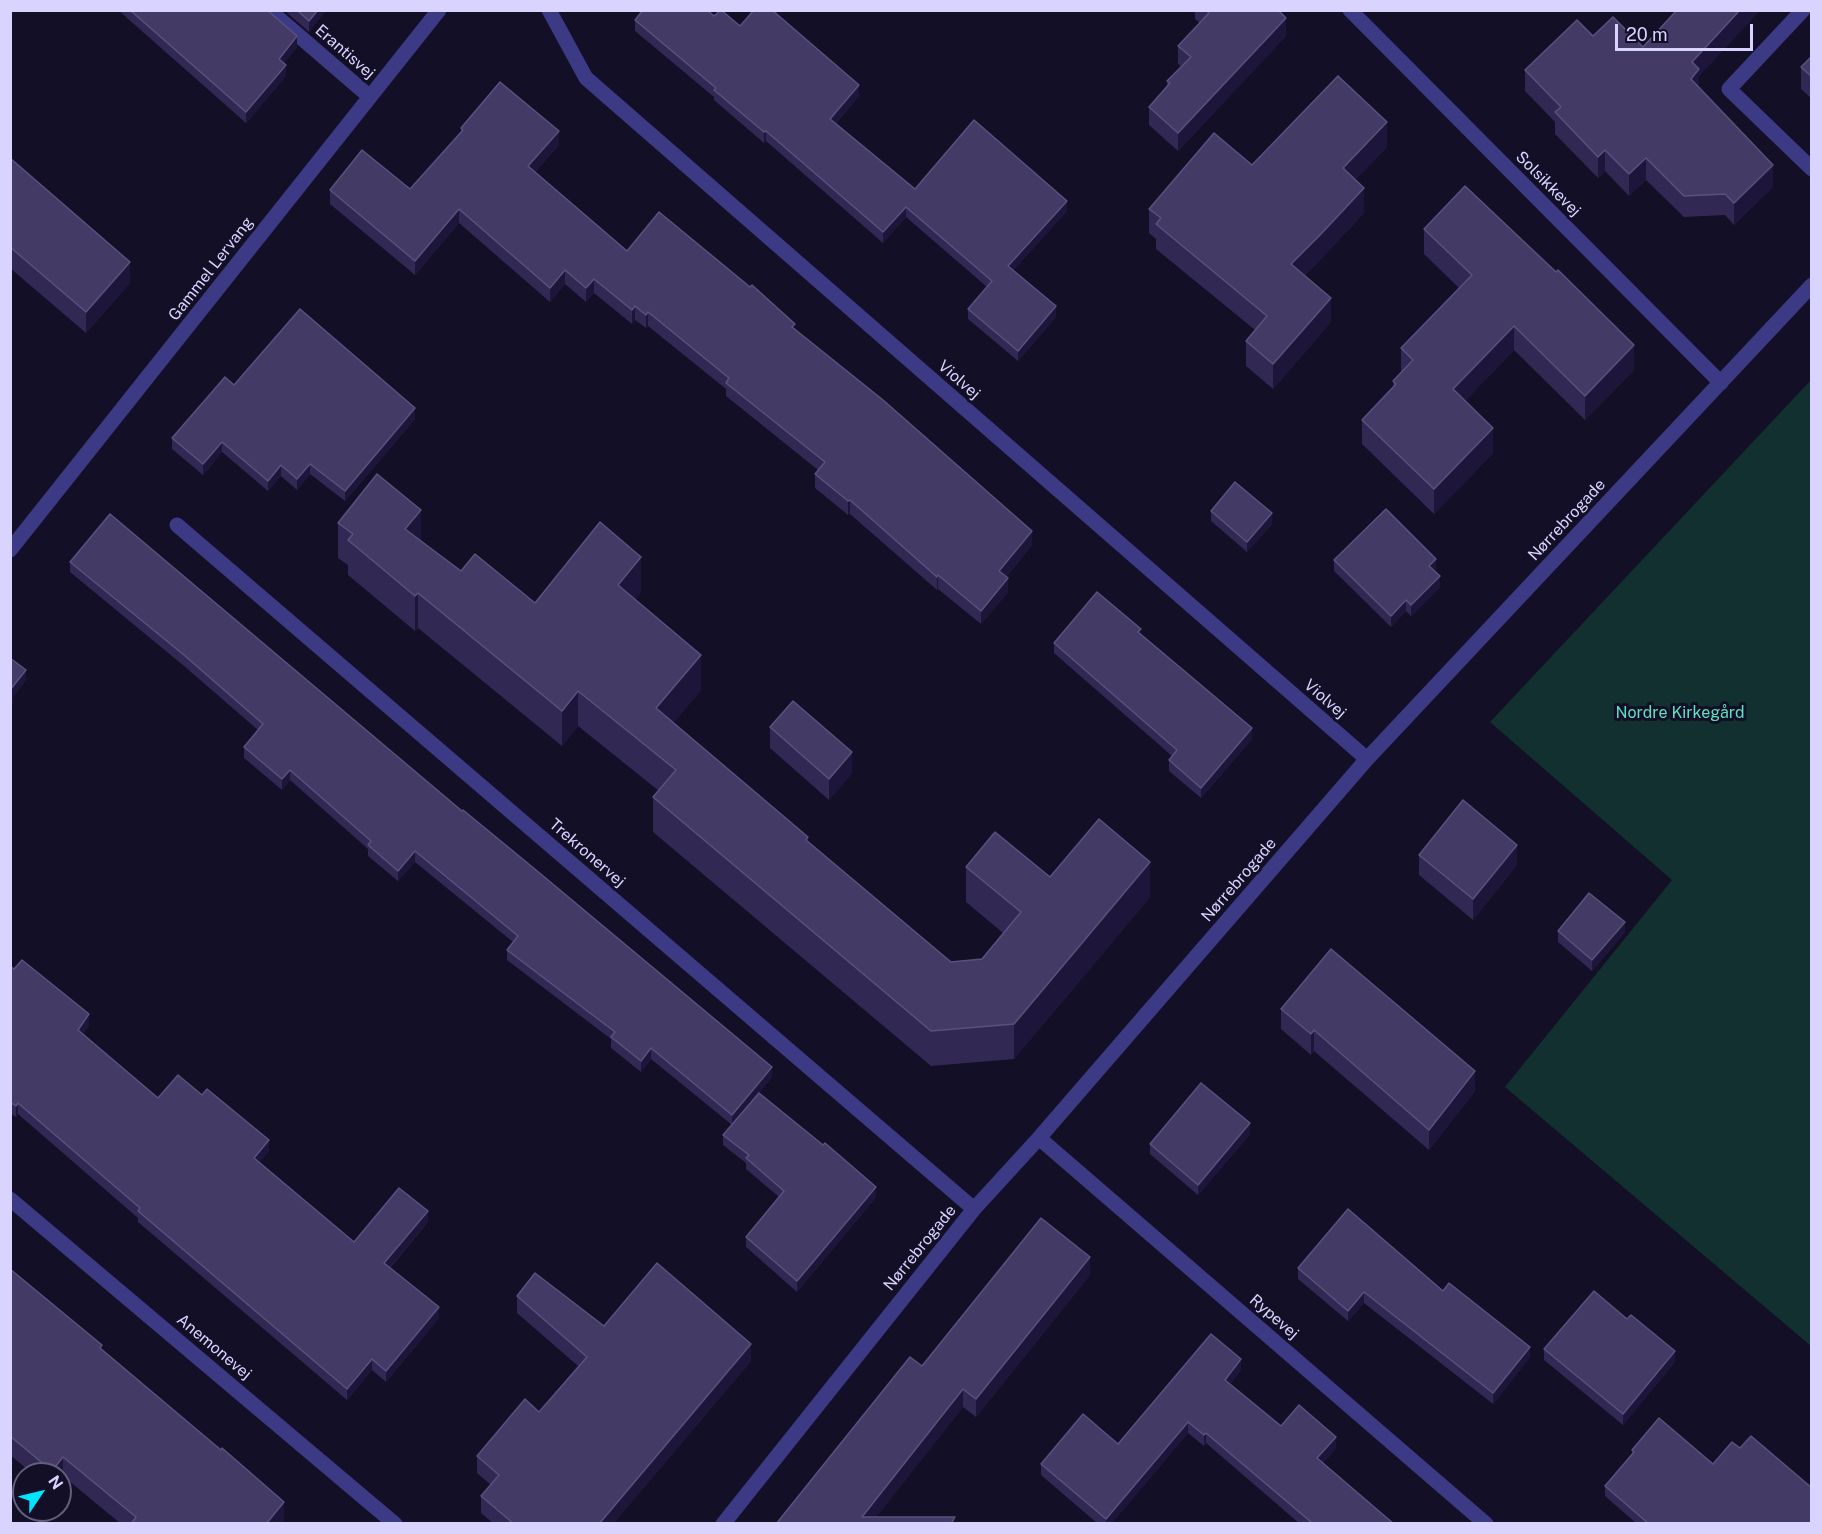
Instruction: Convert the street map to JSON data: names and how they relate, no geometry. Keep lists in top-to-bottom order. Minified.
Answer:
{"streets":{"street":["Erantisvej","Solsikkevej","Gammel Lervang","Violvej","Nørrebrogade","Trekronervej","Rypevej","Anemonevej"]},"crossings":[["Erantisvej","Gammel Lervang"],["Solsikkevej","Nørrebrogade"],["Violvej","Nørrebrogade"],["Nørrebrogade","Trekronervej"],["Nørrebrogade","Rypevej"]],"parks":["Nordre Kirkegård"],"scale_bar":"20 m","north":"top right"}
